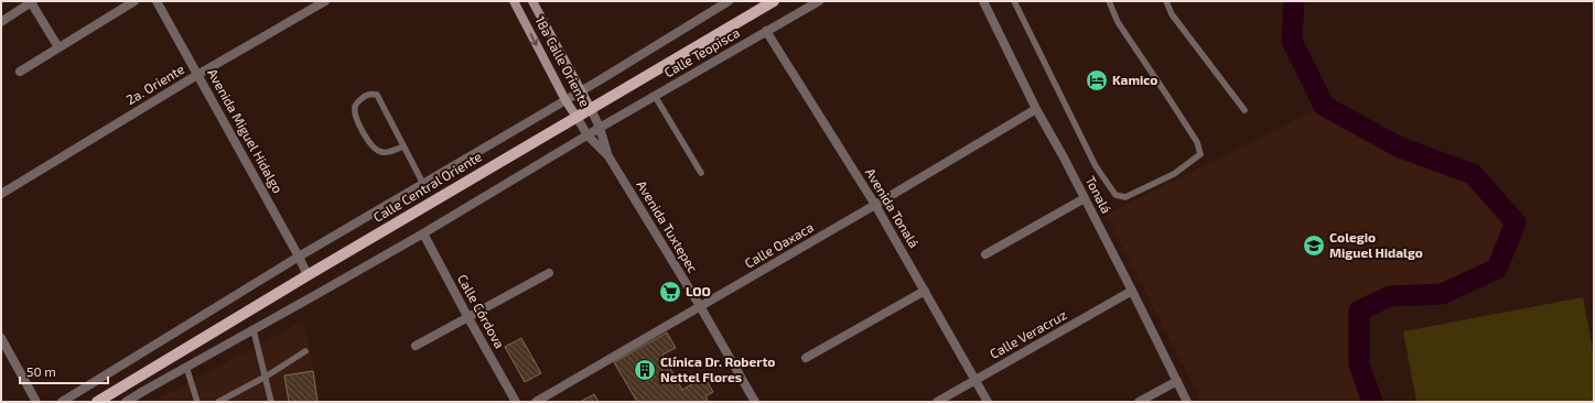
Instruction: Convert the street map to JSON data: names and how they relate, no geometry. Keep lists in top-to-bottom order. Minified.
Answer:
{"streets":{"main road":["18a Calle Oriente","Calle Central Oriente"],"street":["Calle Teopisca","2a. Oriente","Avenida Miguel Hidalgo","Tonalá","Avenida Tonalá","Avenida Tuxtepec","Calle Oaxaca","Calle Córdova","Calle Veracruz"]},"crossings":[["Calle Teopisca","18a Calle Oriente"],["Calle Teopisca","Avenida Tonalá"],["Calle Teopisca","Avenida Tuxtepec"],["Calle Teopisca","Calle Córdova"],["18a Calle Oriente","Calle Central Oriente"],["18a Calle Oriente","Avenida Tuxtepec"],["2a. Oriente","Avenida Miguel Hidalgo"],["Avenida Miguel Hidalgo","Calle Central Oriente"],["Tonalá","Calle Oaxaca"],["Tonalá","Calle Veracruz"],["Avenida Tonalá","Calle Oaxaca"],["Avenida Tonalá","Calle Veracruz"],["Avenida Tuxtepec","Calle Oaxaca"]],"places":{"hotel":["Kamico"],"school or university":["Colegio Miguel Hidalgo"],"supermarket":["LOO"],"building":["Clínica Dr. Roberto Nettel Flores"]},"scale_bar":"50 m"}
